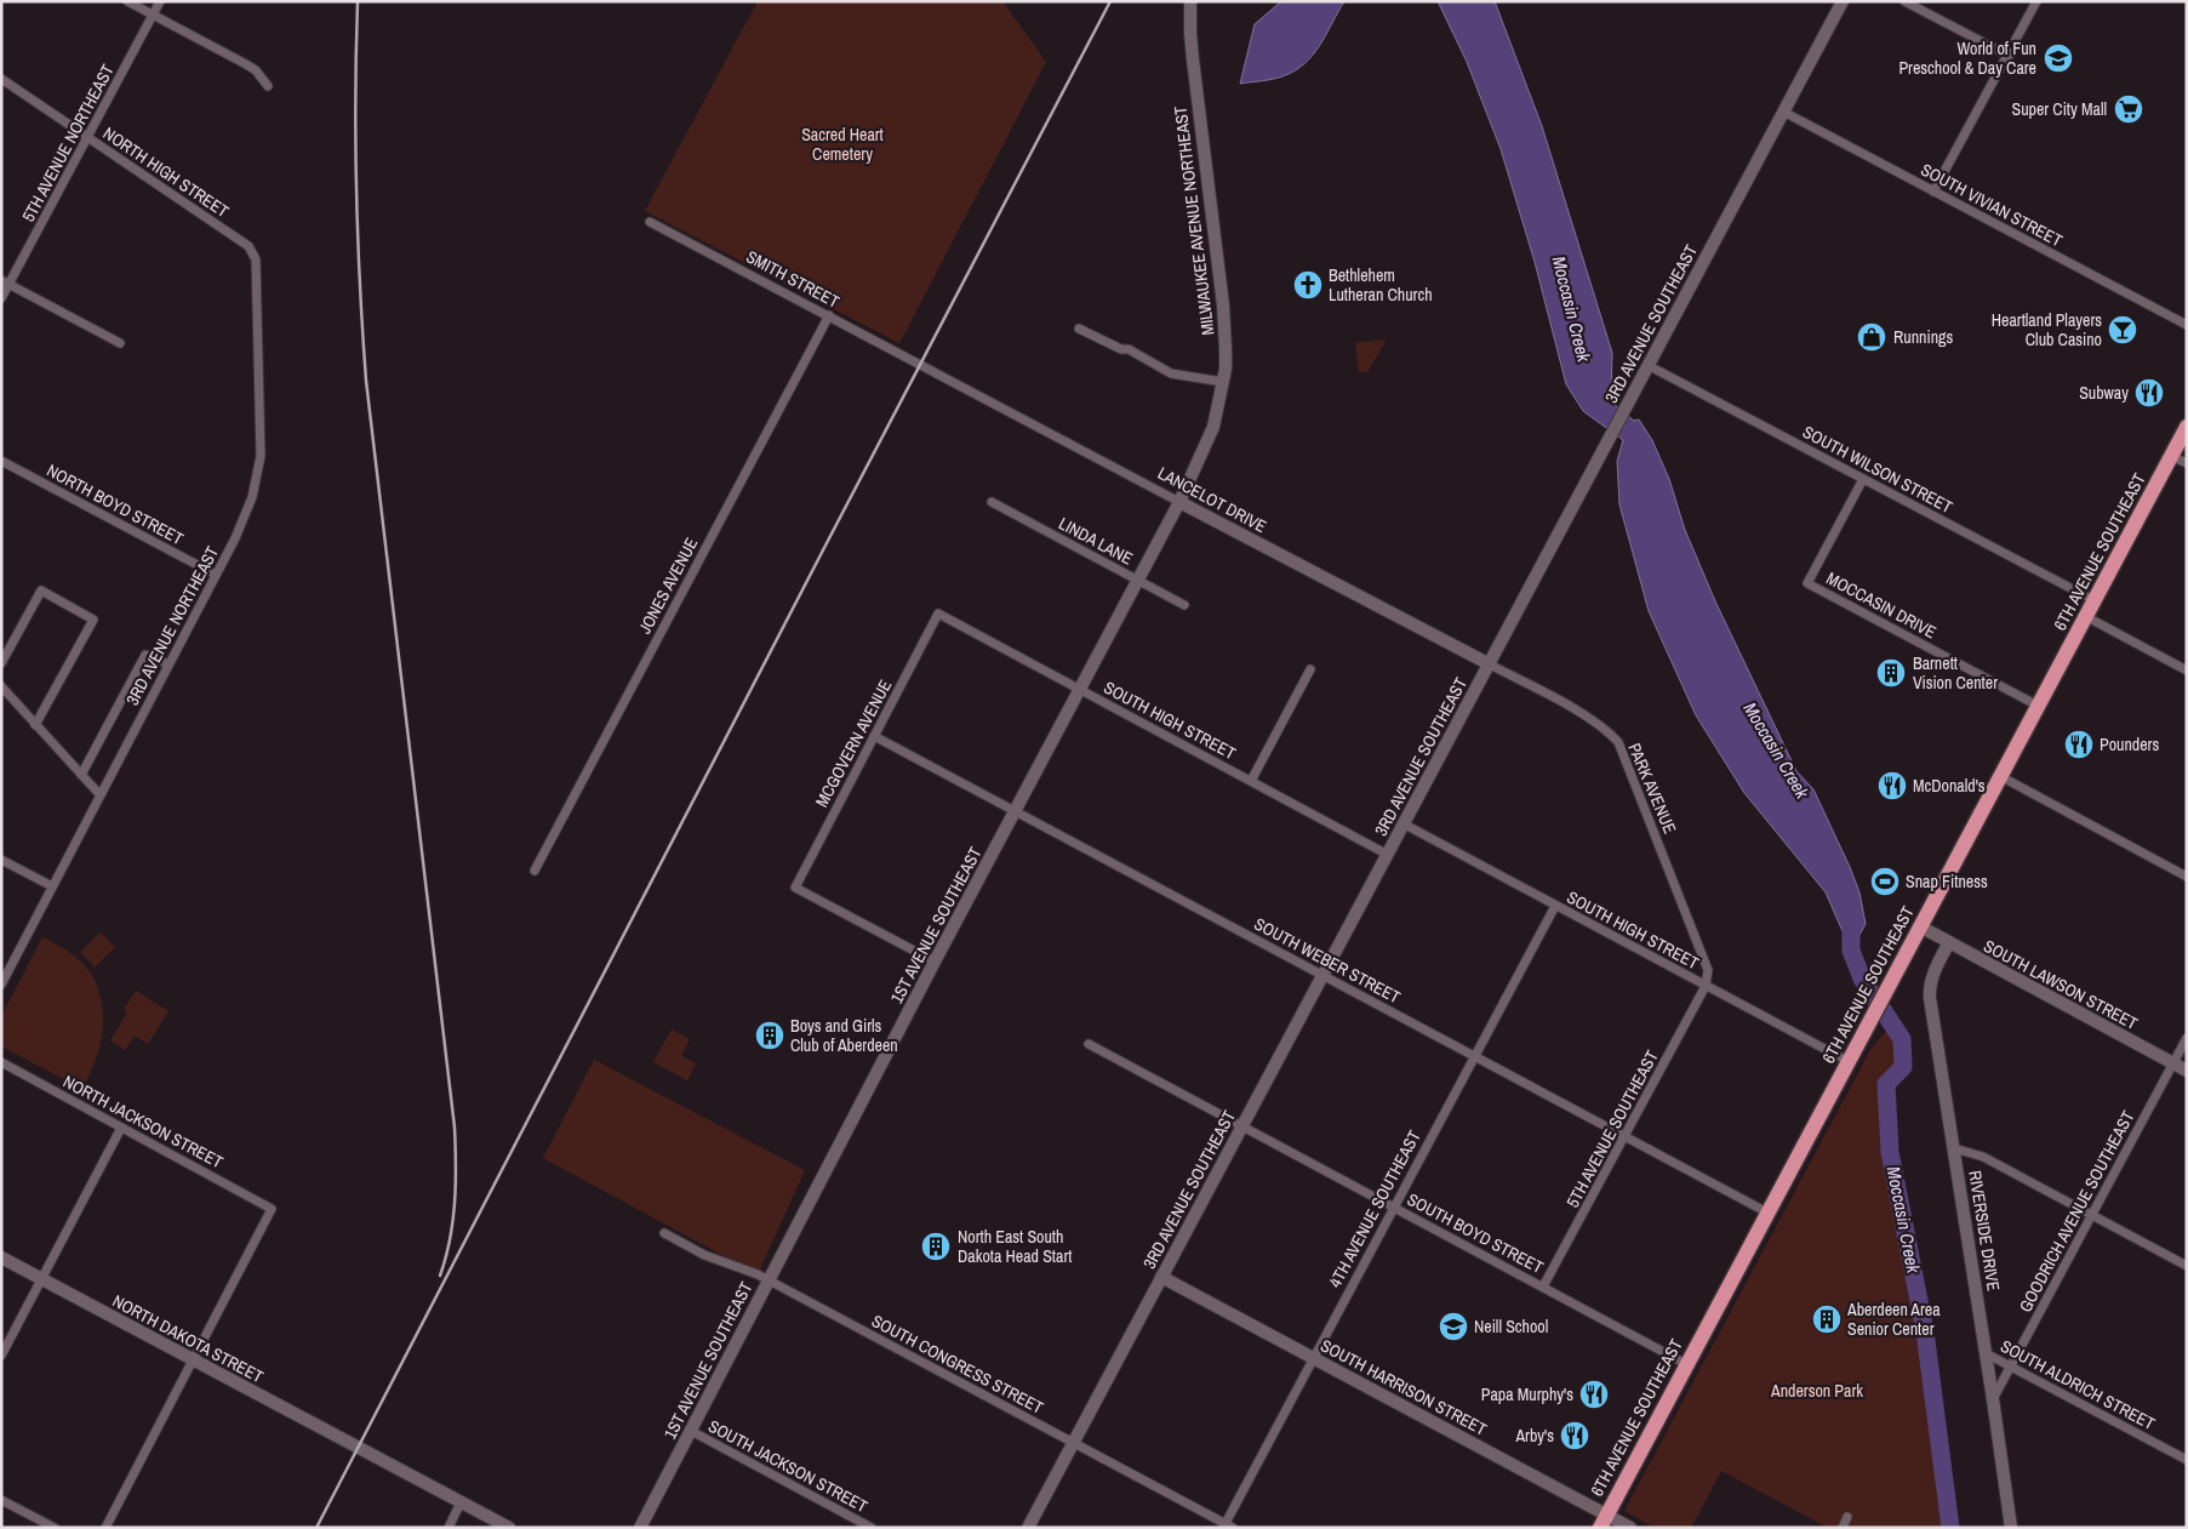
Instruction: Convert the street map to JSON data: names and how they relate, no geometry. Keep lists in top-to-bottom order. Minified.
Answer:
{"streets":{"highway":["6TH AVENUE SOUTHEAST"],"street":["5TH AVENUE NORTHEAST","NORTH HIGH STREET","SOUTH VIVIAN STREET","MILWAUKEE AVENUE NORTHEAST","SMITH STREET","3RD AVENUE SOUTHEAST","SOUTH WILSON STREET","LANCELOT DRIVE","NORTH BOYD STREET","LINDA LANE","JONES AVENUE","MOCCASIN DRIVE","3RD AVENUE NORTHEAST","SOUTH HIGH STREET","MCGOVERN AVENUE","PARK AVENUE","1ST AVENUE SOUTHEAST","SOUTH WEBER STREET","SOUTH LAWSON STREET","NORTH JACKSON STREET","5TH AVENUE SOUTHEAST","4TH AVENUE SOUTHEAST","GOODRICH AVENUE SOUTHEAST","RIVERSIDE DRIVE","SOUTH BOYD STREET","NORTH DAKOTA STREET","SOUTH CONGRESS STREET","SOUTH ALDRICH STREET","SOUTH HARRISON STREET","SOUTH JACKSON STREET"]},"crossings":[["5TH AVENUE NORTHEAST","NORTH HIGH STREET"],["NORTH HIGH STREET","3RD AVENUE NORTHEAST"],["SOUTH VIVIAN STREET","3RD AVENUE SOUTHEAST"],["MILWAUKEE AVENUE NORTHEAST","LANCELOT DRIVE"],["MILWAUKEE AVENUE NORTHEAST","1ST AVENUE SOUTHEAST"],["SMITH STREET","LANCELOT DRIVE"],["SMITH STREET","JONES AVENUE"],["3RD AVENUE SOUTHEAST","SOUTH WILSON STREET"],["3RD AVENUE SOUTHEAST","LANCELOT DRIVE"],["3RD AVENUE SOUTHEAST","SOUTH HIGH STREET"],["3RD AVENUE SOUTHEAST","PARK AVENUE"],["3RD AVENUE SOUTHEAST","SOUTH WEBER STREET"],["3RD AVENUE SOUTHEAST","SOUTH BOYD STREET"],["3RD AVENUE SOUTHEAST","SOUTH CONGRESS STREET"],["3RD AVENUE SOUTHEAST","SOUTH HARRISON STREET"],["SOUTH WILSON STREET","6TH AVENUE SOUTHEAST"],["SOUTH WILSON STREET","MOCCASIN DRIVE"],["LANCELOT DRIVE","PARK AVENUE"],["LANCELOT DRIVE","1ST AVENUE SOUTHEAST"],["NORTH BOYD STREET","3RD AVENUE NORTHEAST"],["LINDA LANE","1ST AVENUE SOUTHEAST"],["6TH AVENUE SOUTHEAST","MOCCASIN DRIVE"],["6TH AVENUE SOUTHEAST","SOUTH HIGH STREET"],["6TH AVENUE SOUTHEAST","SOUTH WEBER STREET"],["6TH AVENUE SOUTHEAST","SOUTH LAWSON STREET"],["6TH AVENUE SOUTHEAST","SOUTH BOYD STREET"],["6TH AVENUE SOUTHEAST","SOUTH HARRISON STREET"],["SOUTH HIGH STREET","MCGOVERN AVENUE"],["SOUTH HIGH STREET","PARK AVENUE"],["SOUTH HIGH STREET","1ST AVENUE SOUTHEAST"],["SOUTH HIGH STREET","5TH AVENUE SOUTHEAST"],["SOUTH HIGH STREET","4TH AVENUE SOUTHEAST"],["MCGOVERN AVENUE","1ST AVENUE SOUTHEAST"],["MCGOVERN AVENUE","SOUTH WEBER STREET"],["PARK AVENUE","5TH AVENUE SOUTHEAST"],["1ST AVENUE SOUTHEAST","SOUTH WEBER STREET"],["1ST AVENUE SOUTHEAST","SOUTH CONGRESS STREET"],["1ST AVENUE SOUTHEAST","SOUTH JACKSON STREET"],["SOUTH WEBER STREET","5TH AVENUE SOUTHEAST"],["SOUTH WEBER STREET","4TH AVENUE SOUTHEAST"],["SOUTH LAWSON STREET","GOODRICH AVENUE SOUTHEAST"],["SOUTH LAWSON STREET","RIVERSIDE DRIVE"],["NORTH JACKSON STREET","NORTH DAKOTA STREET"],["5TH AVENUE SOUTHEAST","SOUTH BOYD STREET"],["4TH AVENUE SOUTHEAST","SOUTH BOYD STREET"],["4TH AVENUE SOUTHEAST","SOUTH CONGRESS STREET"],["4TH AVENUE SOUTHEAST","SOUTH HARRISON STREET"],["GOODRICH AVENUE SOUTHEAST","RIVERSIDE DRIVE"],["GOODRICH AVENUE SOUTHEAST","SOUTH ALDRICH STREET"],["RIVERSIDE DRIVE","SOUTH ALDRICH STREET"]],"water":["Moccasin Creek"],"parks":["Sacred Heart Cemetery","Anderson Park"],"places":{"school or university":["World of Fun Preschool & Day Care","Neill School"],"supermarket":["Super City Mall"],"church":["Bethlehem Lutheran Church"],"bar":["Heartland Players Club Casino"],"shop":["Runnings"],"restaurant":["Subway","Pounders","McDonald's","Papa Murphy's","Arby's"],"building":["Barnett Vision Center","Boys and Girls Club of Aberdeen","North East South Dakota Head Start","Aberdeen Area Senior Center"],"sports":["Snap Fitness"]}}
